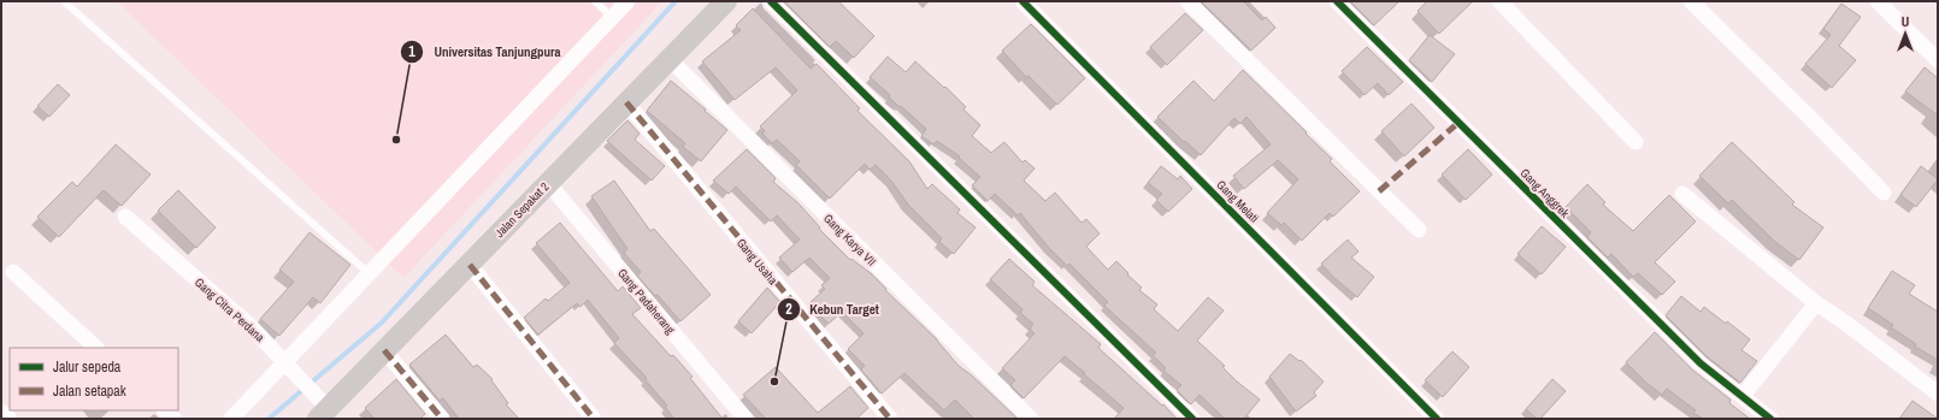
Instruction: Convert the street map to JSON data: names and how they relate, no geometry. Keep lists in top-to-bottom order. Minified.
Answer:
{"streets":{"street":["Gang Anggrek","Gang Melati","Jalan Sepakat 2","Gang Karya VII","Gang Usaha","Gang Padaherang","Gang Citra Perdana"]},"crossings":[["Jalan Sepakat 2","Gang Karya VII"],["Jalan Sepakat 2","Gang Usaha"],["Jalan Sepakat 2","Gang Padaherang"],["Jalan Sepakat 2","Gang Citra Perdana"]],"places":["Universitas Tanjungpura","Kebun Target"],"legend":["Jalur sepeda","Jalan setapak"],"north":"top"}
